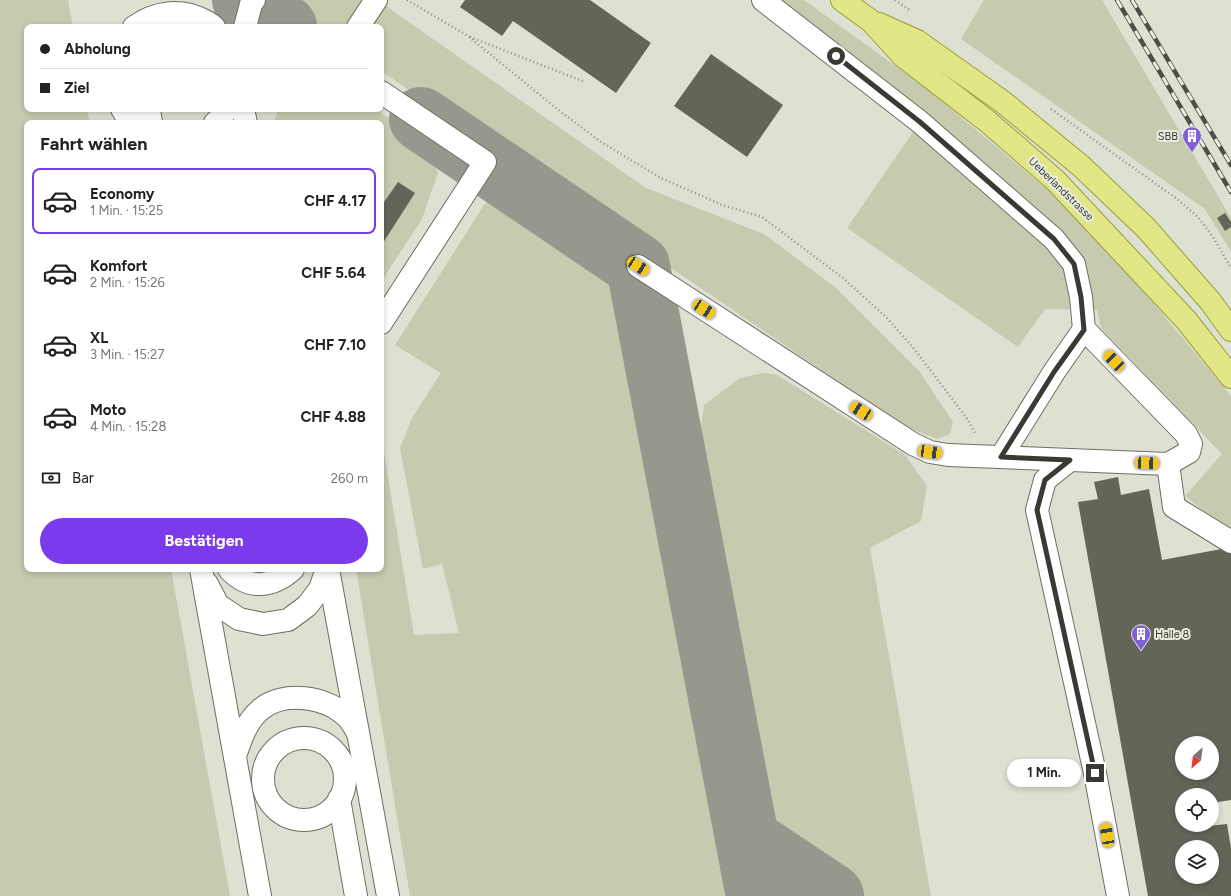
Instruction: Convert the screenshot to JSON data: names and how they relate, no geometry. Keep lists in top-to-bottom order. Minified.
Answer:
{"streets":{"main road":["Ueberlandstrasse"]},"places":{"building":["SBB","Halle 8"]},"north":"bottom left","page":{"banner":["Abholung","Ziel"],"heading":"Fahrt wählen","list":[{"name":"Economy","note":"1 Min. · 15:25","value":"CHF 4.17"},{"name":"Komfort","note":"2 Min. · 15:26","value":"CHF 5.64"},{"name":"XL","note":"3 Min. · 15:27","value":"CHF 7.10"},{"name":"Moto","note":"4 Min. · 15:28","value":"CHF 4.88"}],"pay":["Bar","260 m"],"buttons":"Bestätigen","bubble":"1 Min."}}
